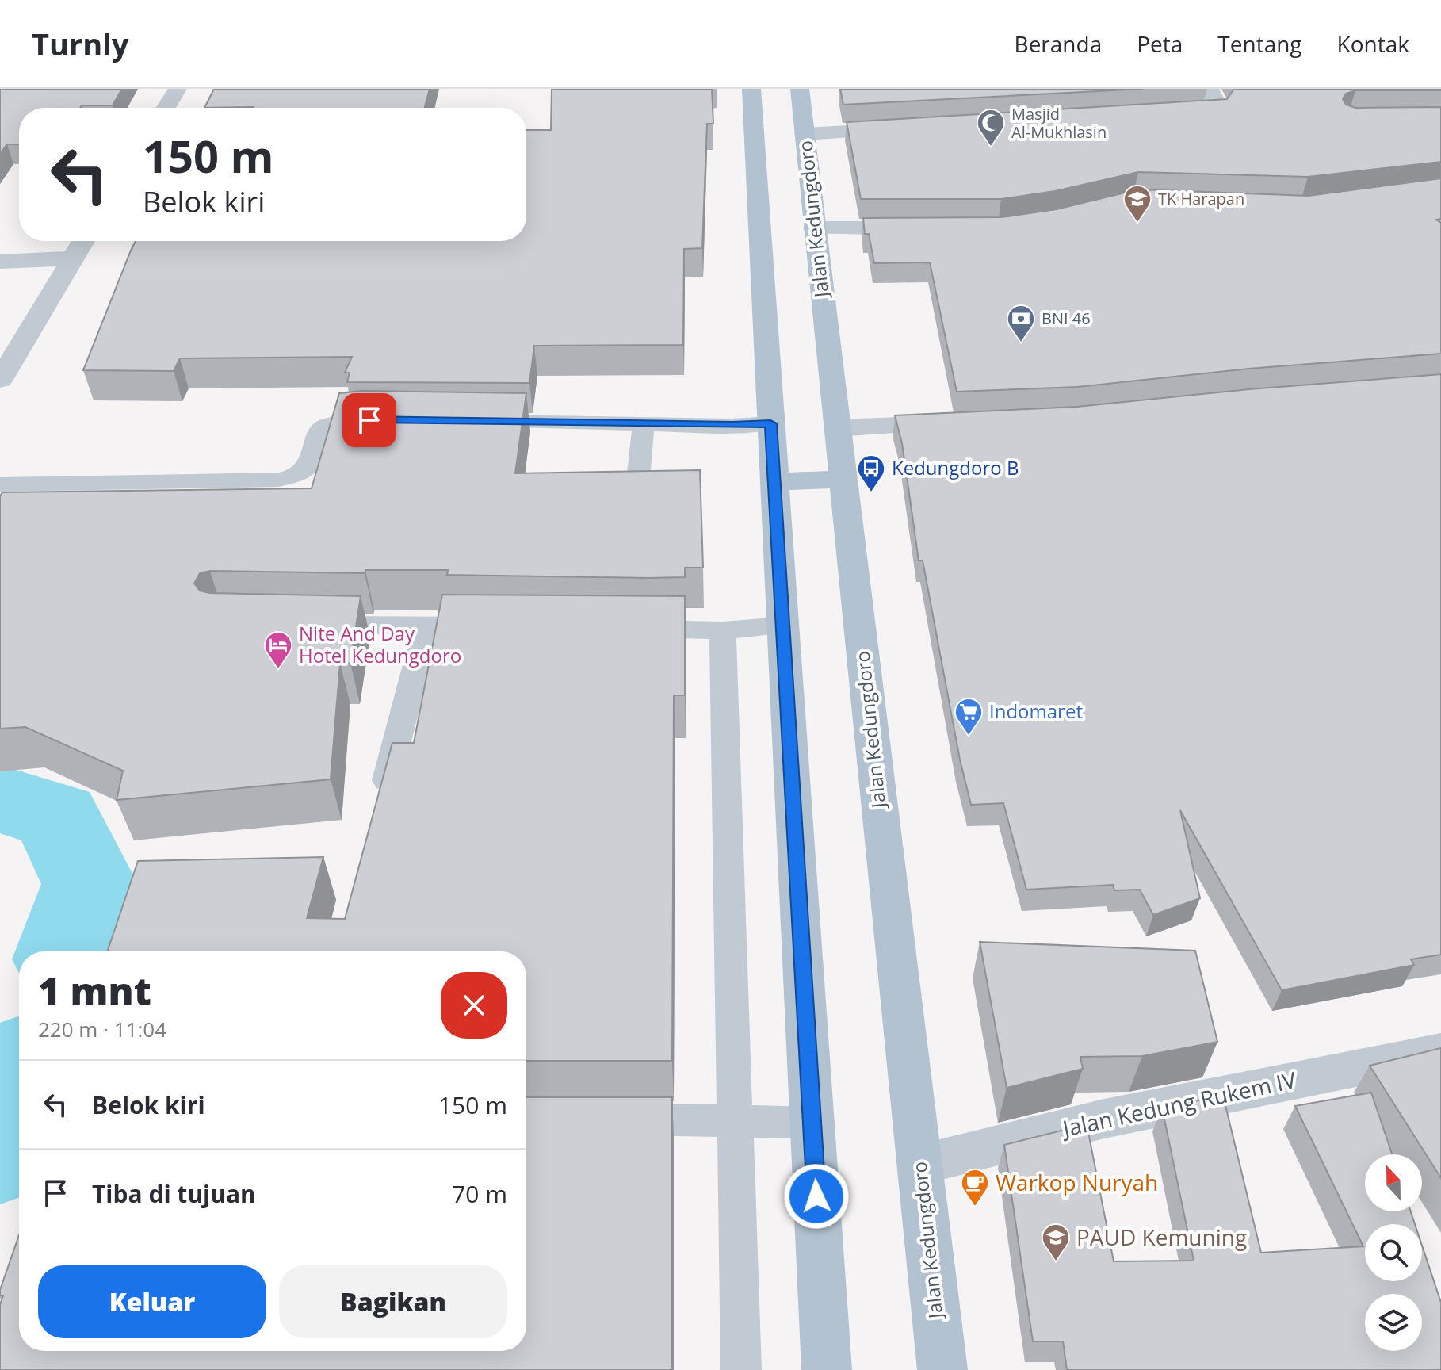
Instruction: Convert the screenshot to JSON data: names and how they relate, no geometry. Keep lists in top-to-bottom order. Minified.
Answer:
{"streets":{"main road":["Jalan Kedungdoro"],"street":["Jalan Kedung Rukem IV"]},"crossings":[["Jalan Kedungdoro","Jalan Kedung Rukem IV"]],"places":{"mosque":["Masjid Al-Mukhlasin"],"school or university":["TK Harapan","PAUD Kemuning"],"bank":["BNI 46"],"bus stop":["Kedungdoro B"],"hotel":["Nite And Day Hotel Kedungdoro"],"supermarket":["Indomaret"],"cafe":["Warkop Nuryah"]},"north":"top","page":{"header":"Turnly","nav":["Beranda","Peta","Tentang","Kontak"],"turn":["150 m","Belok kiri"],"heading":["1 mnt","220 m · 11:04"],"list":[{"name":"Belok kiri","value":"150 m"},{"name":"Tiba di tujuan","value":"70 m"}],"buttons":["Keluar","Bagikan"]}}
